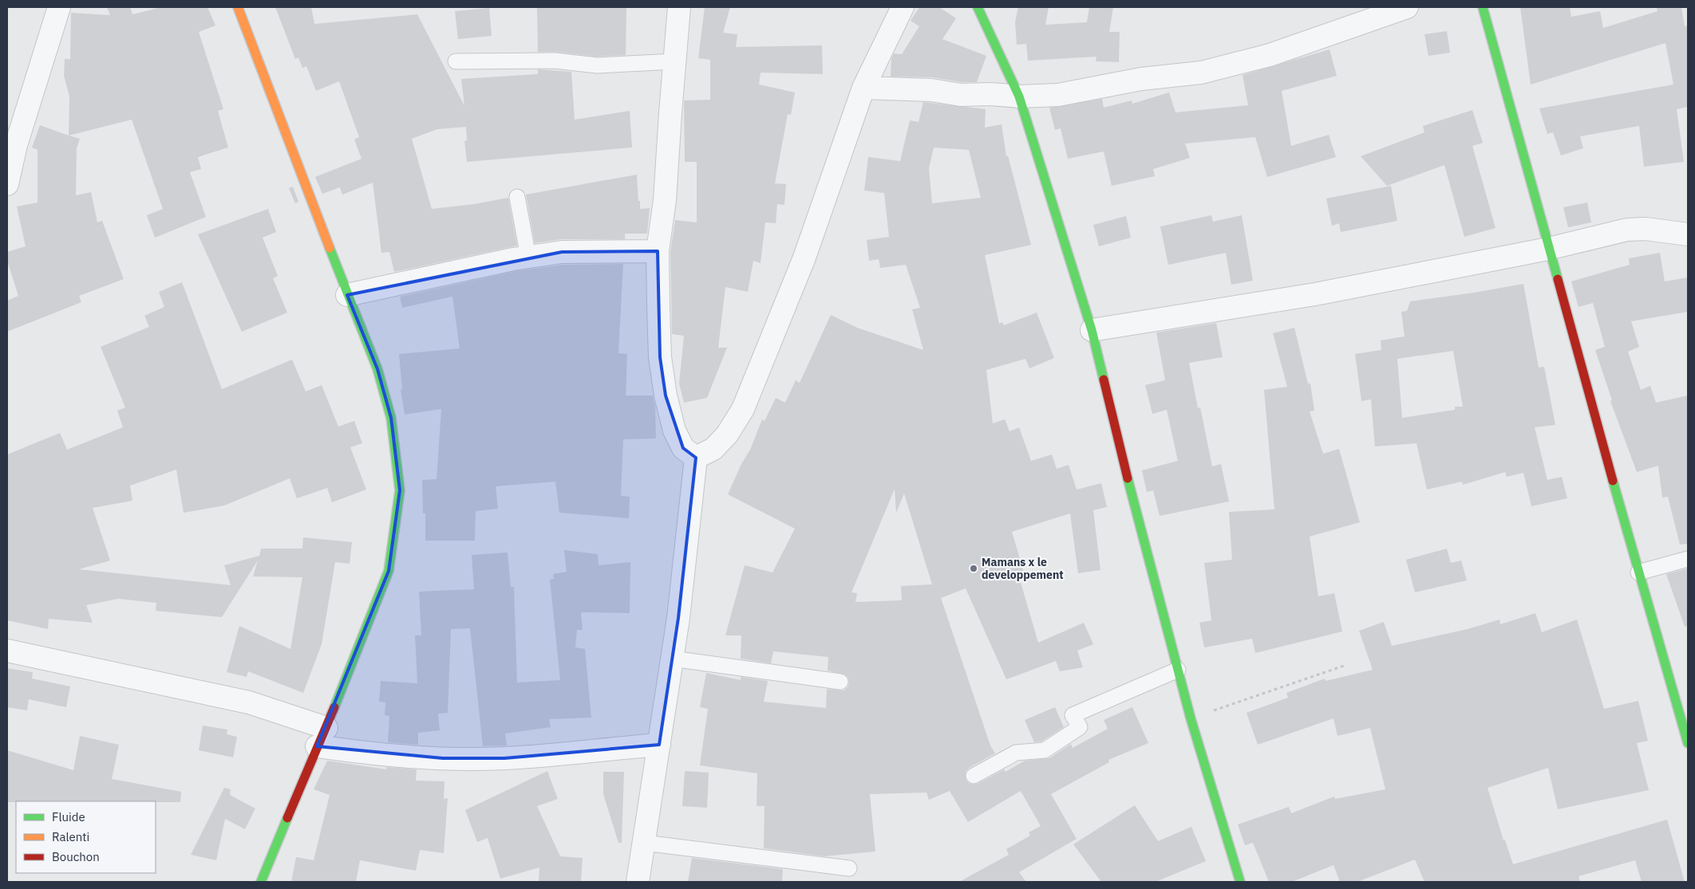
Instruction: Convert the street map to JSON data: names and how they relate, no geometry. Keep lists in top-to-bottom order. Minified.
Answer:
{"places":["Mamans x le developpement"],"legend":["Fluide","Ralenti","Bouchon"]}
